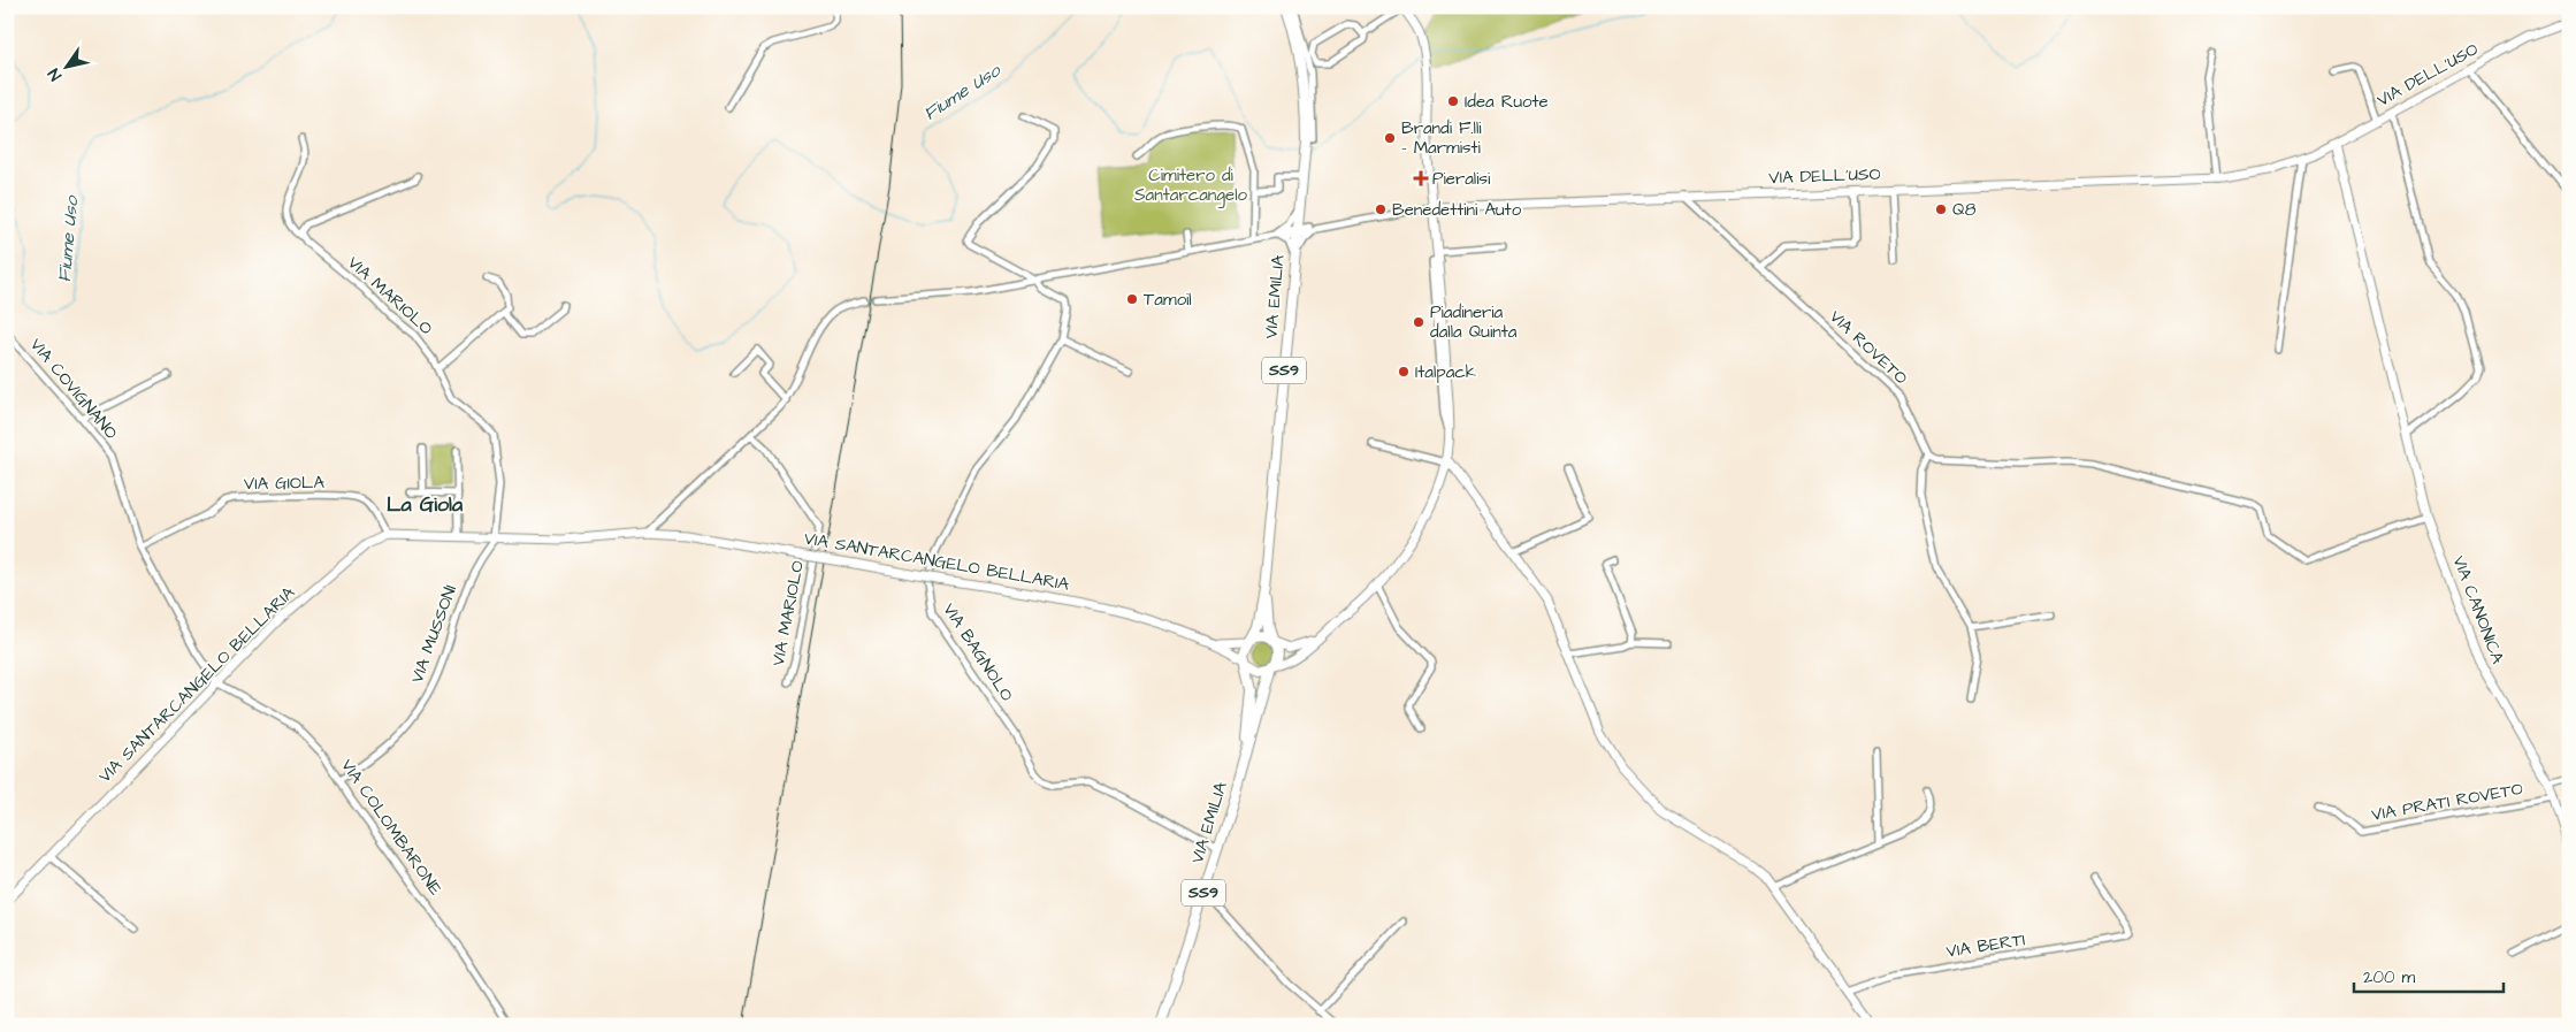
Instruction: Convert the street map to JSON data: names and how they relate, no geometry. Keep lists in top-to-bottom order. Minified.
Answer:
{"streets":{"main road":["VIA EMILIA","SS9"],"street":["VIA DELL'USO","VIA MARIOLO","VIA ROVETO","VIA COVIGNANO","VIA GIOLA","VIA SANTARCANGELO BELLARIA","VIA CANONICA","VIA MUSSONI","VIA BAGNOLO","VIA PRATI ROVETO","VIA COLOMBARONE","VIA BERTI"]},"crossings":[["VIA DELL'USO","VIA ROVETO"],["VIA DELL'USO","VIA CANONICA"],["VIA MARIOLO","VIA SANTARCANGELO BELLARIA"],["VIA MARIOLO","VIA MUSSONI"],["VIA EMILIA","VIA SANTARCANGELO BELLARIA"],["VIA EMILIA","VIA BAGNOLO"],["VIA COVIGNANO","VIA GIOLA"],["VIA COVIGNANO","VIA SANTARCANGELO BELLARIA"],["VIA COVIGNANO","VIA COLOMBARONE"],["VIA GIOLA","VIA SANTARCANGELO BELLARIA"],["VIA SANTARCANGELO BELLARIA","VIA MUSSONI"],["VIA SANTARCANGELO BELLARIA","VIA COLOMBARONE"],["VIA CANONICA","VIA PRATI ROVETO"],["VIA MUSSONI","VIA COLOMBARONE"]],"districts":["La Giola"],"water":["Fiume Uso"],"parks":["Cimitero di Santarcangelo"],"places":{"other":["Idea Ruote","Brandi F.lli - Marmisti","Benedettini Auto","Q8","Tamoil","Piadineria dalla Quinta","Italpack"],"health":["Pieralisi"]},"scale_bar":"200 m","north":"bottom left"}
